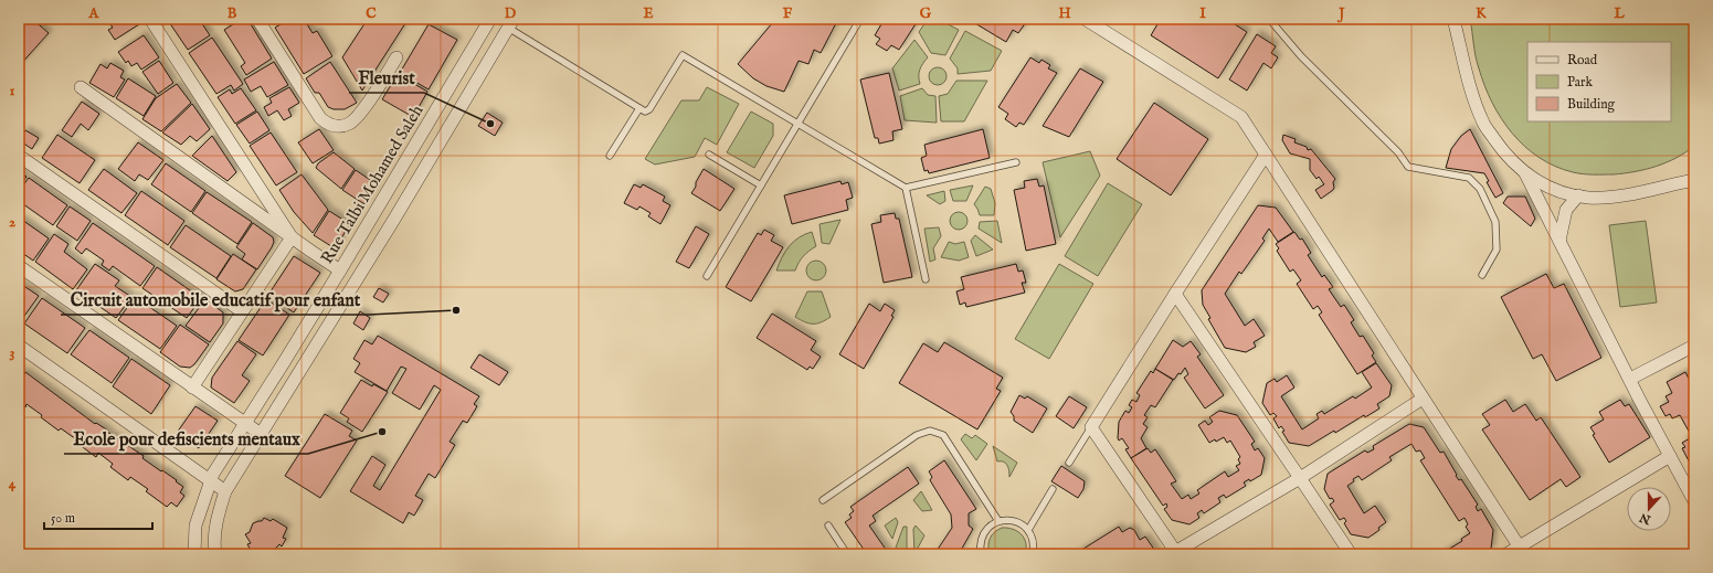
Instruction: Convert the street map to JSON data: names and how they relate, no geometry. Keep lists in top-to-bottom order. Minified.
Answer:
{"streets":{"street":["Rue Talbi Mohamed Saleh"]},"places":["Fleurist","Circuit automobile educatif pour enfant","Ecole pour defiscients mentaux"],"legend":["Road","Park","Building"],"scale_bar":"50 m","north":"bottom","grid":{"columns":["A","B","C","D","E","F","G","H","I","J","K","L"],"rows":["1","2","3","4"]}}
